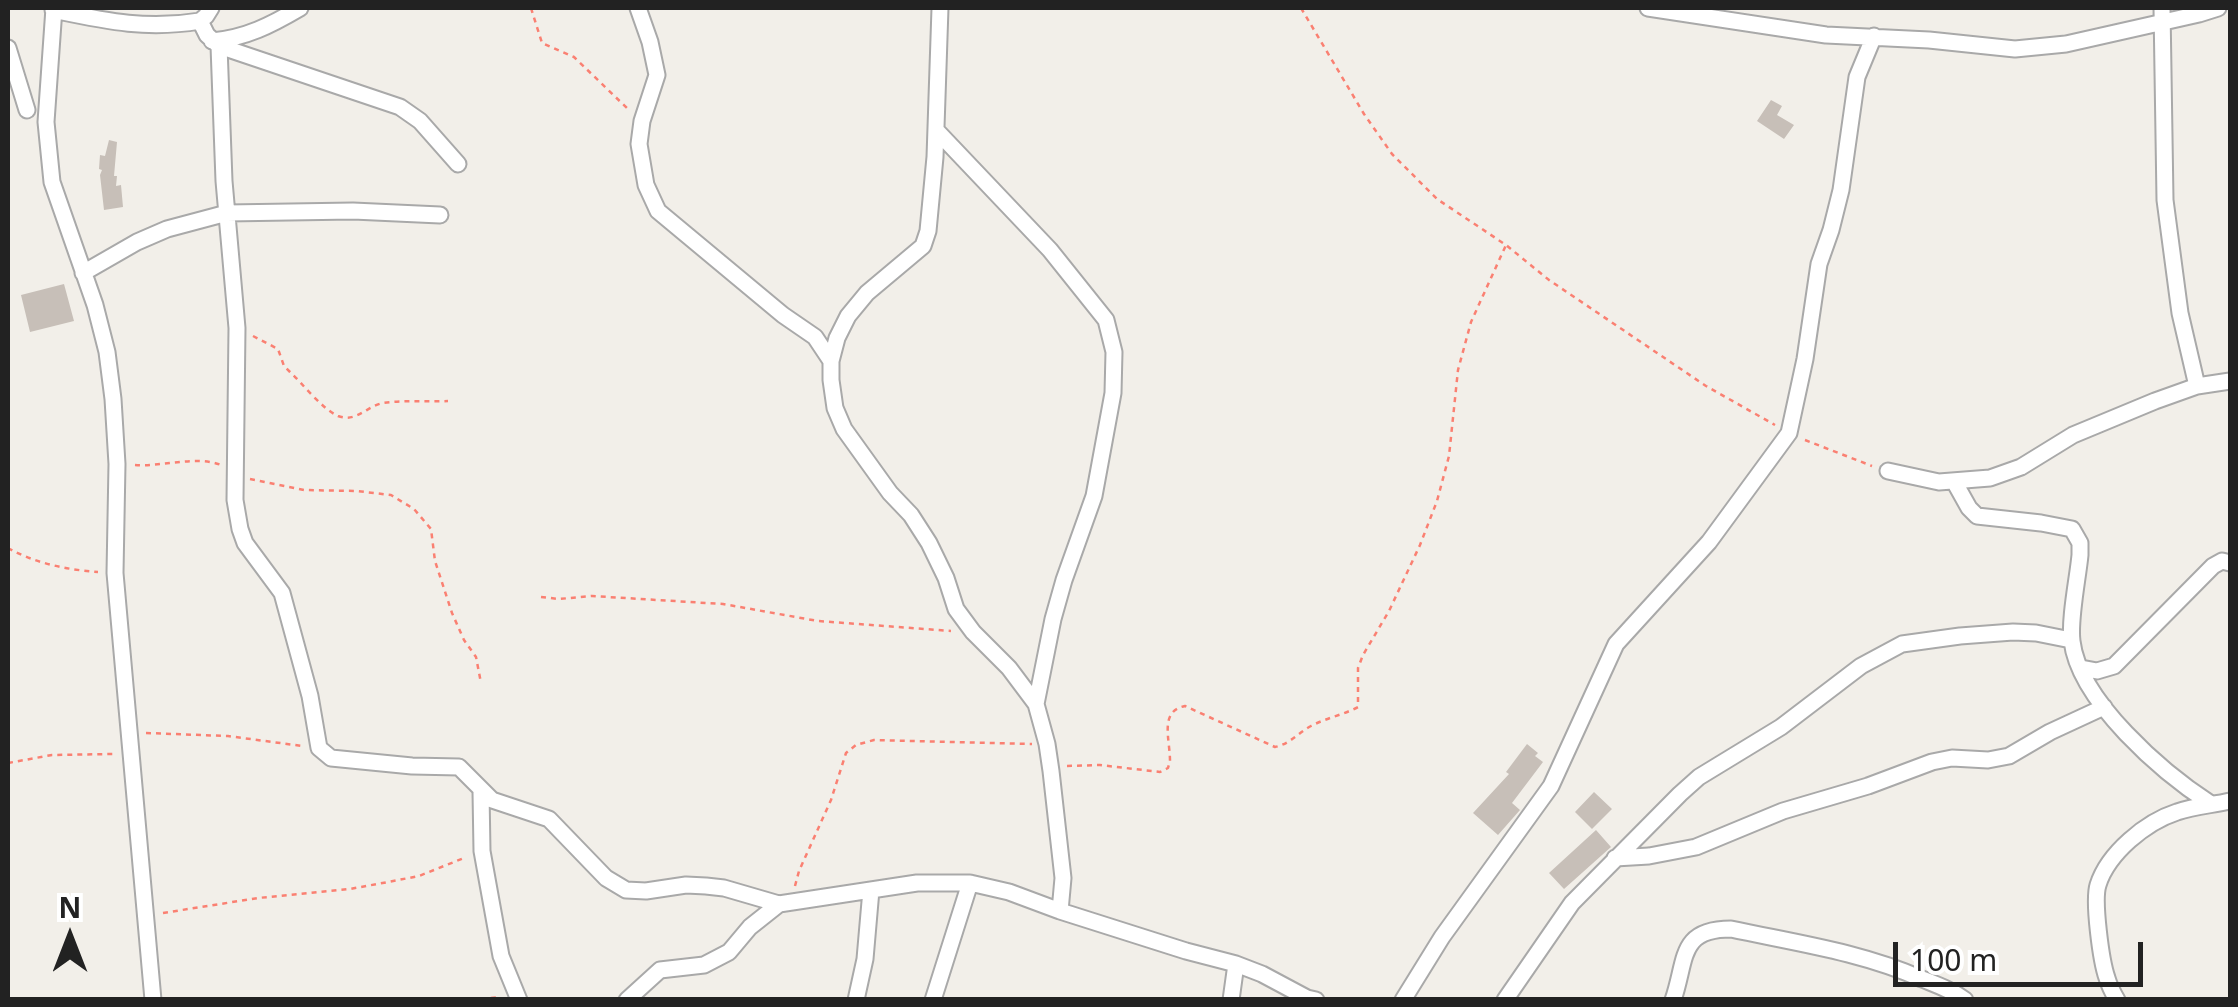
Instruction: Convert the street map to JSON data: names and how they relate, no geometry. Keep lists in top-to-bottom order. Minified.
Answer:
{"scale_bar":"100 m","north":"top"}
